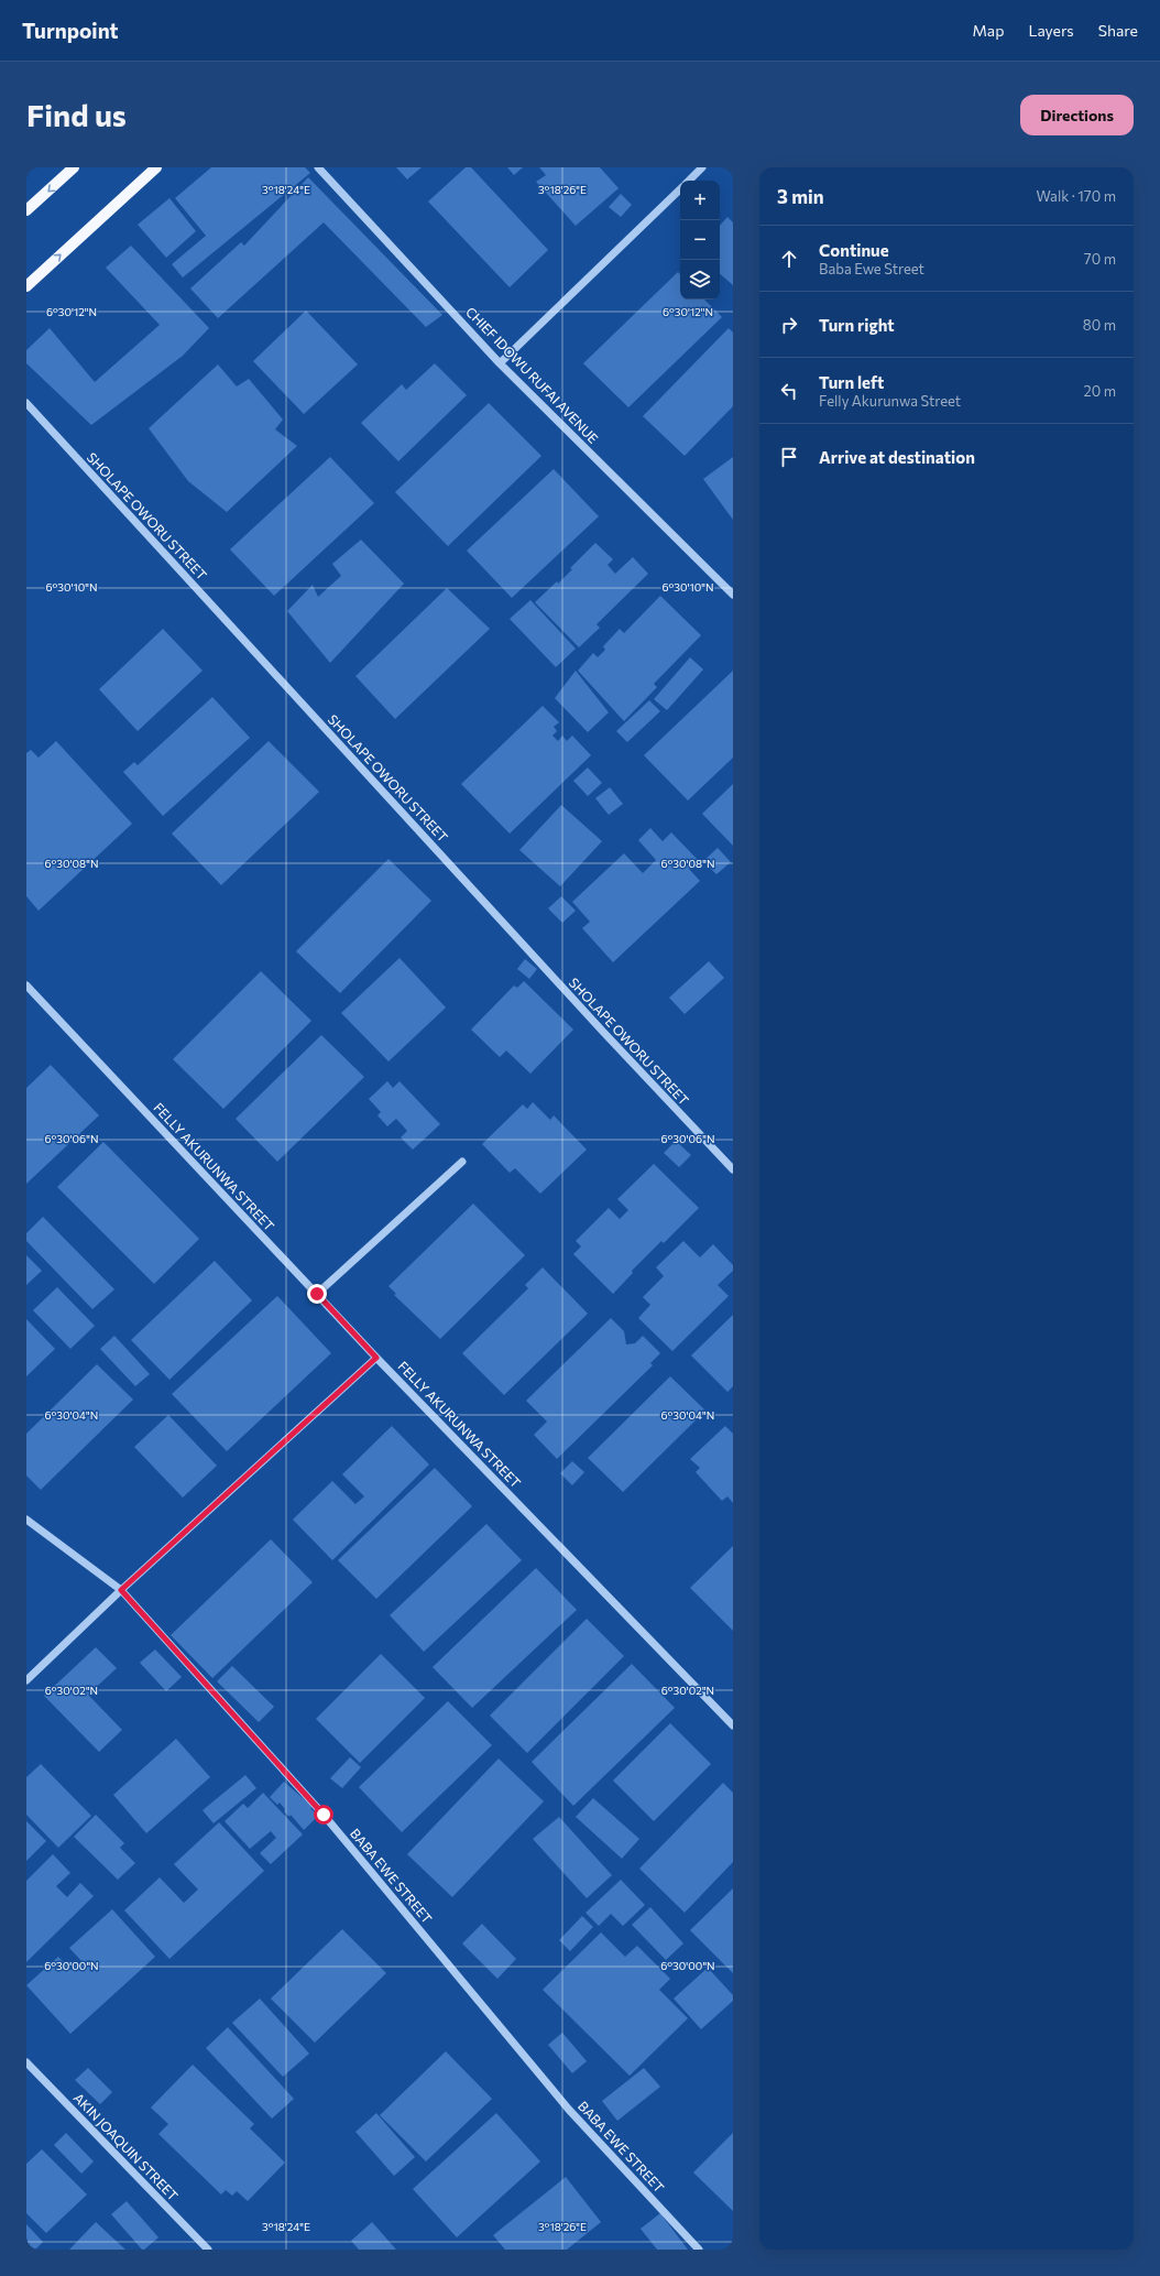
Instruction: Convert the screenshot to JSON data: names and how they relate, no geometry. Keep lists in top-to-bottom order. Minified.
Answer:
{"streets":{"street":["CHIEF IDOWU RUFAI AVENUE","SHOLAPE OWORU STREET","FELLY AKURUNWA STREET","BABA EWE STREET","AKIN JOAQUIN STREET"]},"page":{"header":"Turnpoint","nav":["Map","Layers","Share"],"buttons":"Directions","title":"Find us","heading":["3 min","Walk · 170 m"],"map_buttons":["+","−"],"list":[["Continue","Baba Ewe Street","70 m"],["Turn right","80 m"],["Turn left","Felly Akurunwa Street","20 m"],"Arrive at destination"]},"coordinates":["3°18'24\"E","3°18'26\"E","6°30'12\"N","6°30'10\"N","6°30'08\"N","6°30'06\"N","6°30'04\"N","6°30'02\"N","6°30'00\"N"]}
